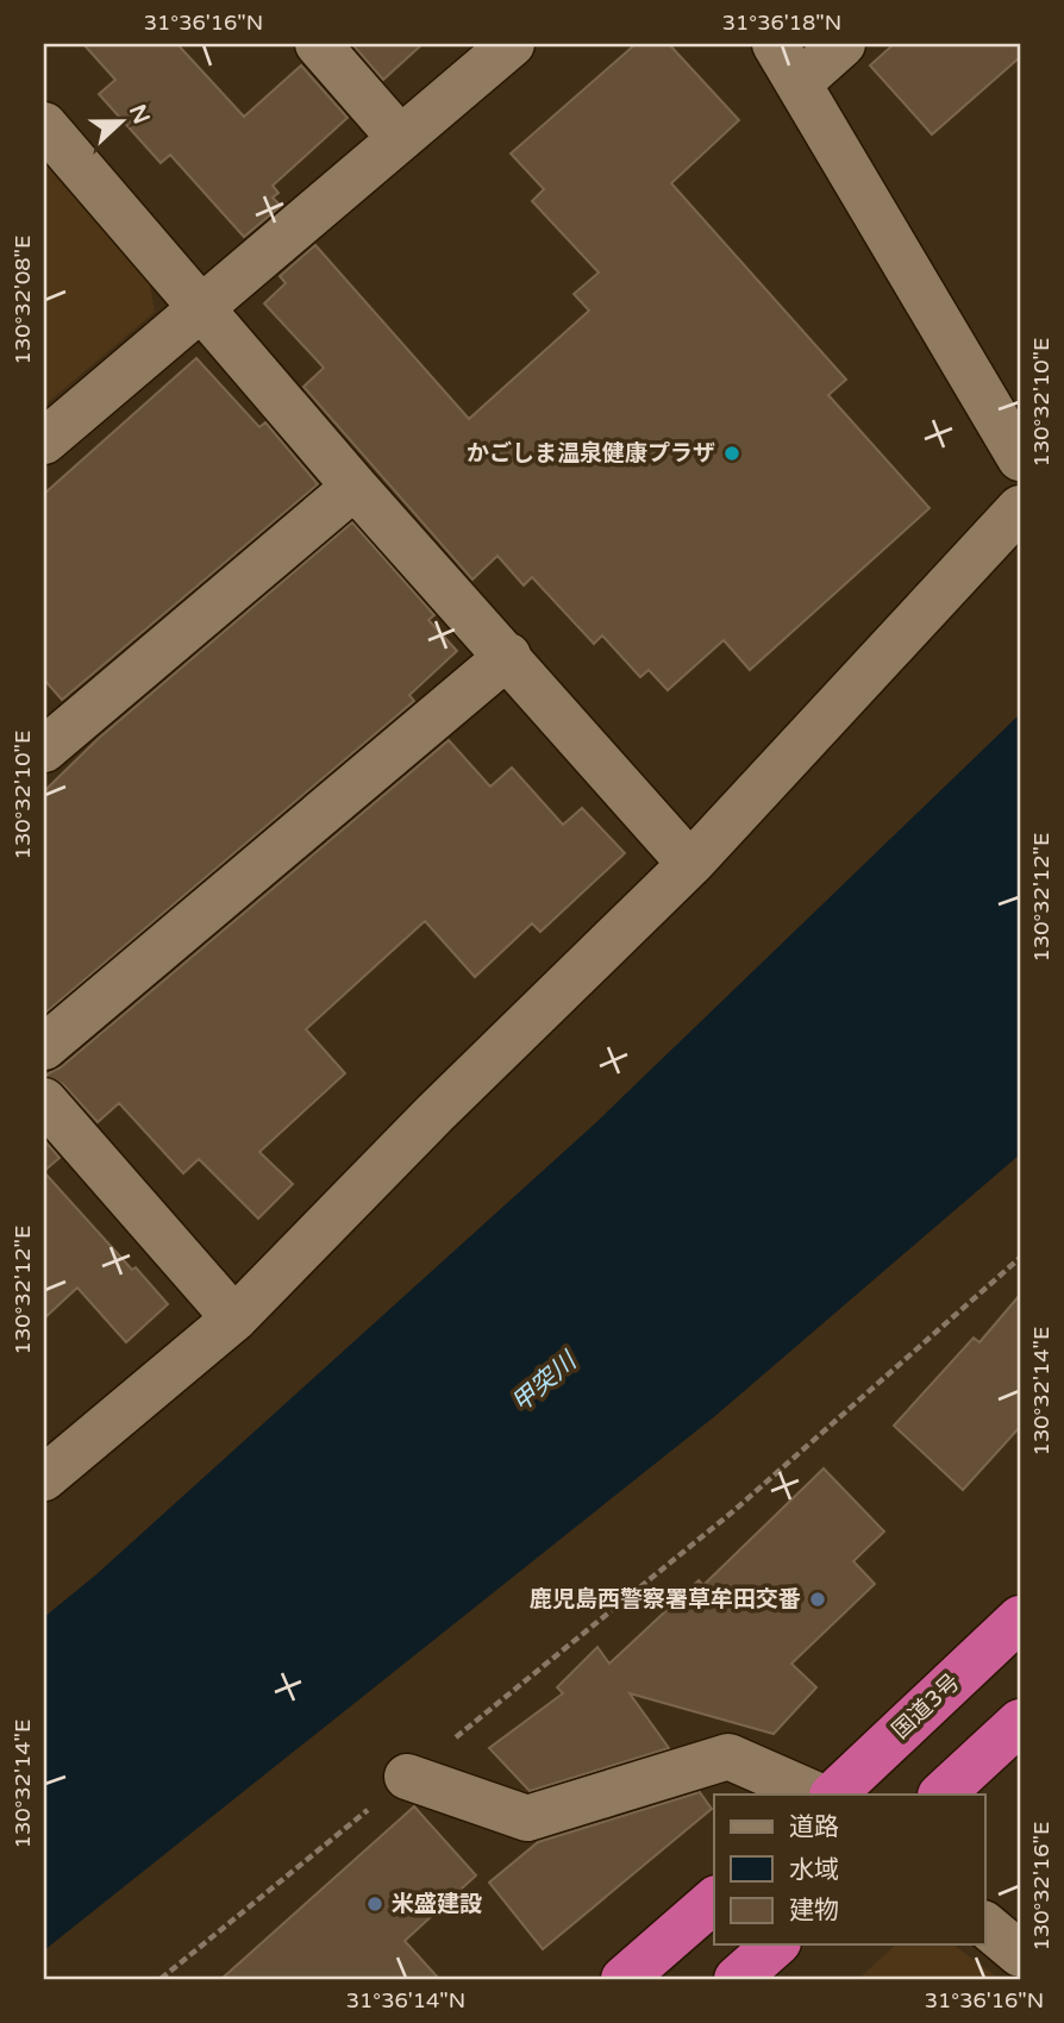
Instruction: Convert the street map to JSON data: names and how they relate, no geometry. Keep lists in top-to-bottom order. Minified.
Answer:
{"streets":{"highway":["国道3号"]},"water":["甲突川"],"places":["かごしま温泉健康プラザ","鹿児島西警察署草牟田交番","米盛建設"],"legend":["道路","水域","建物"],"north":"right","coordinates":["31°36'16\"N","31°36'18\"N","130°32'08\"E","130°32'10\"E","130°32'12\"E","130°32'14\"E","130°32'16\"E","31°36'14\"N"]}
